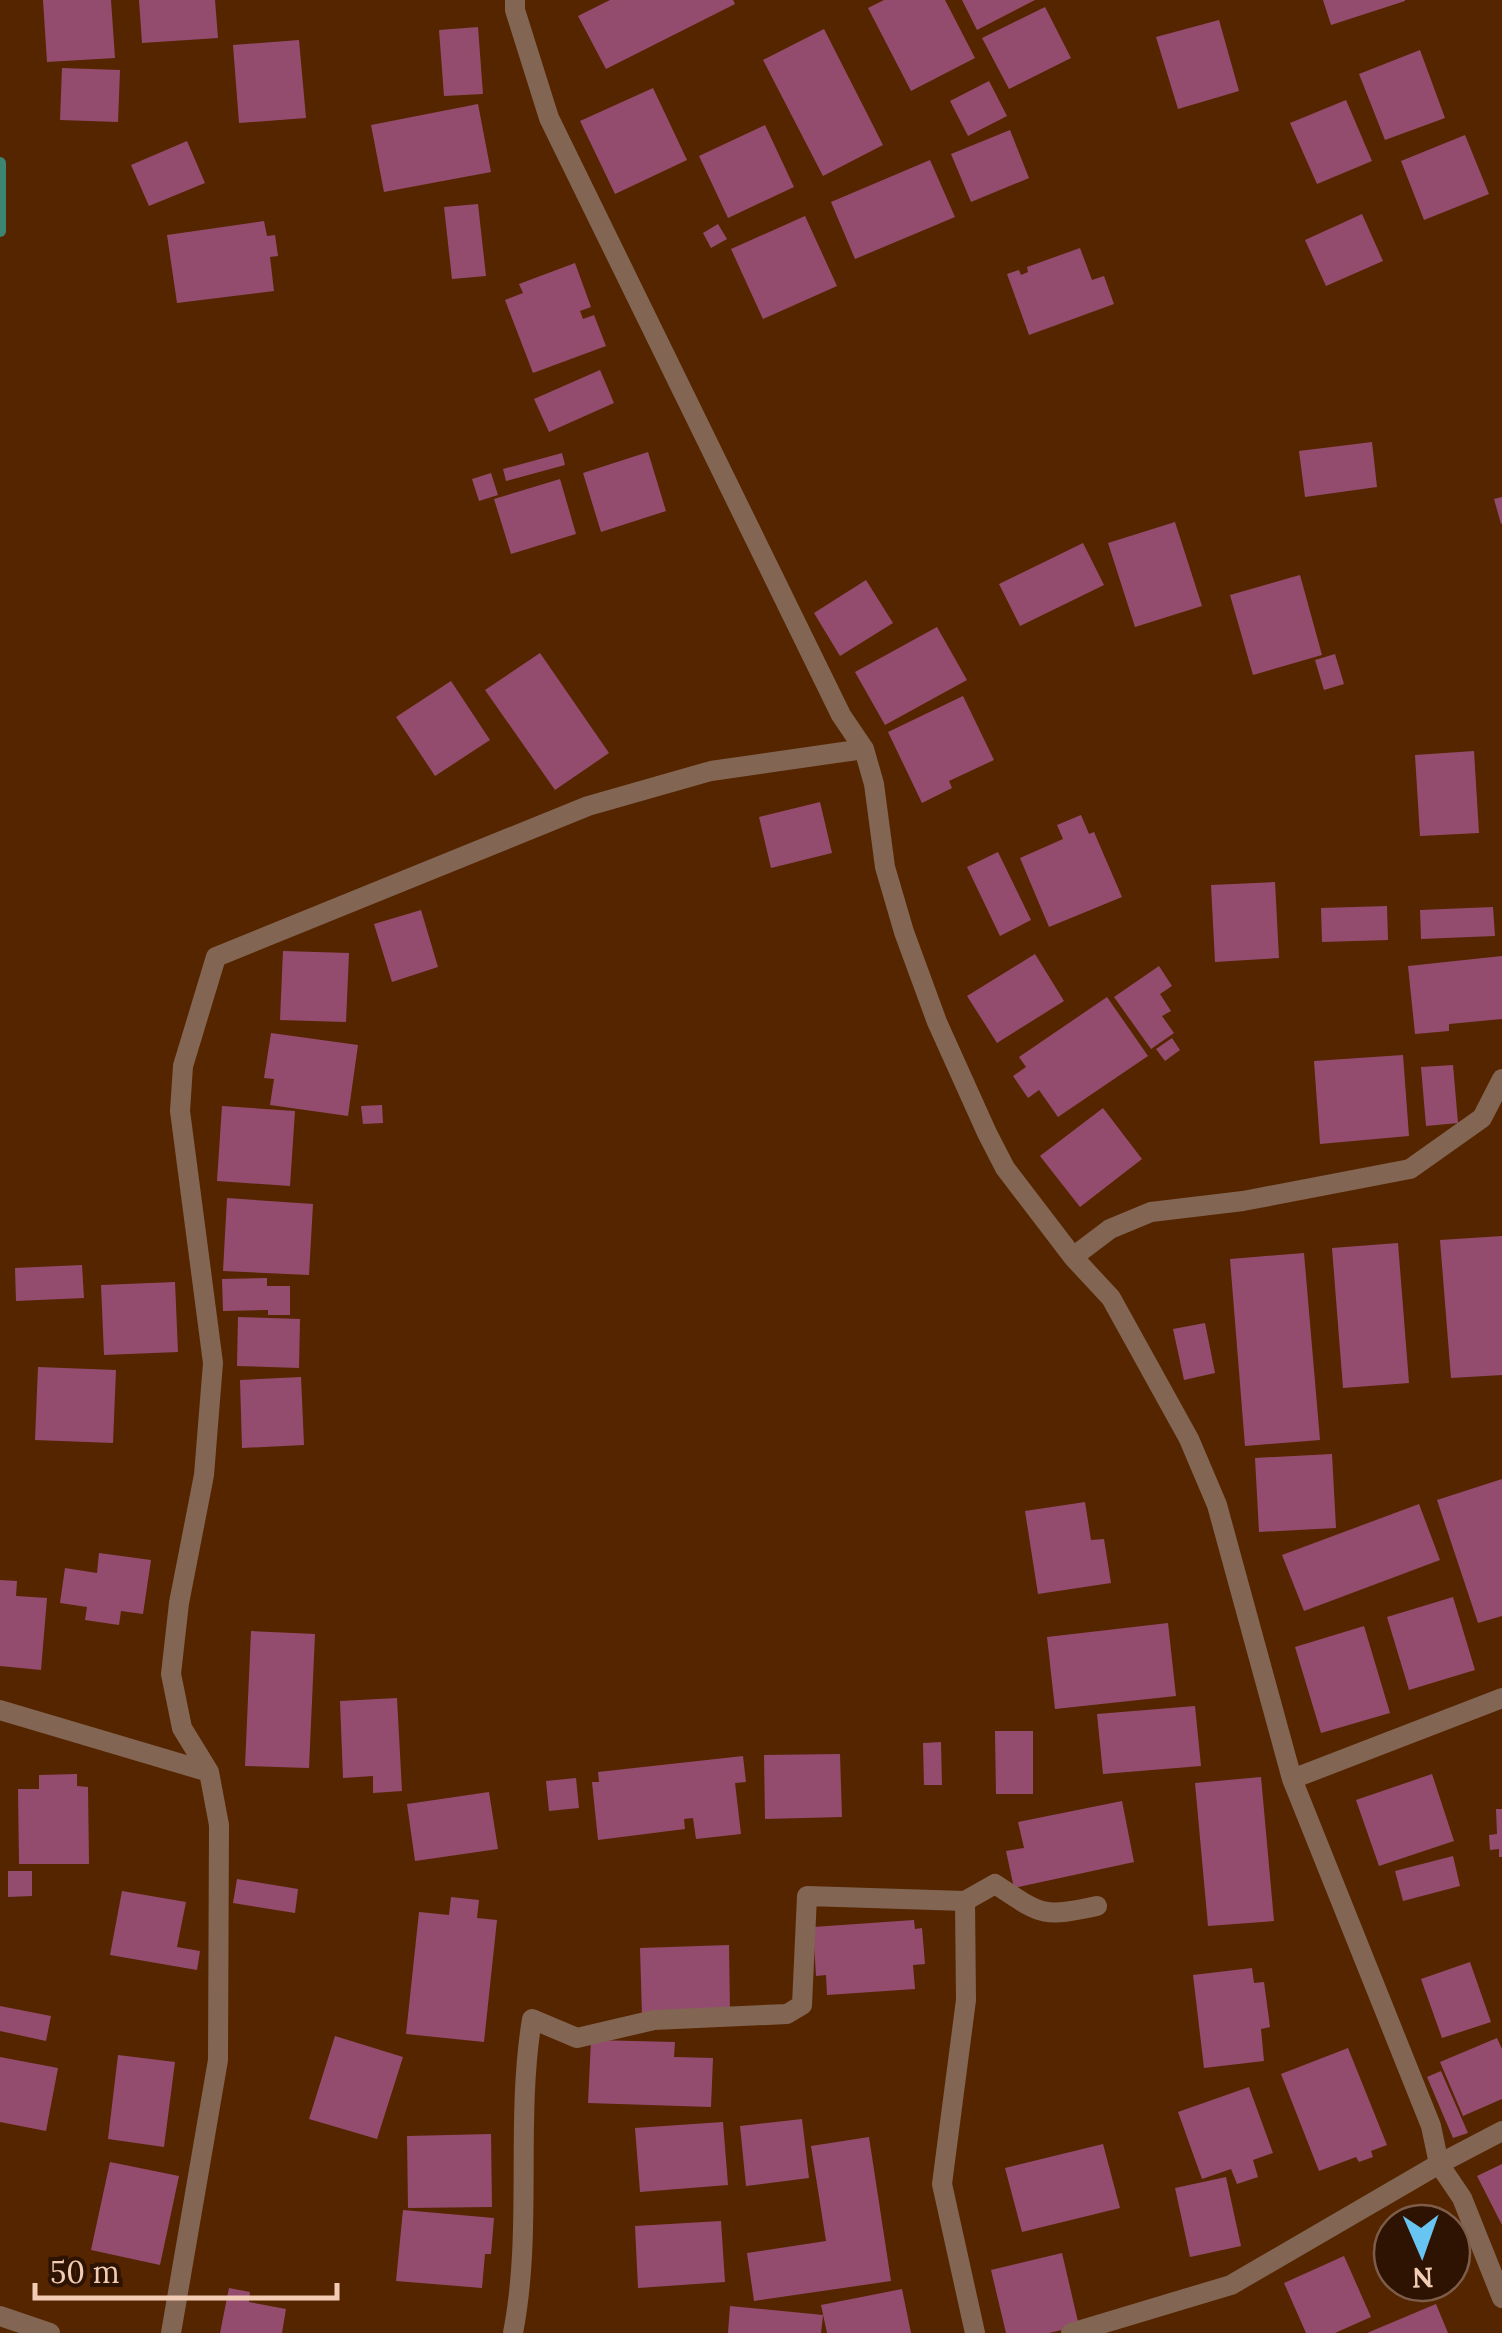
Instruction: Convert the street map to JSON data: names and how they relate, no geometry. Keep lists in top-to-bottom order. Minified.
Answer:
{"scale_bar":"50 m","north":"bottom"}
